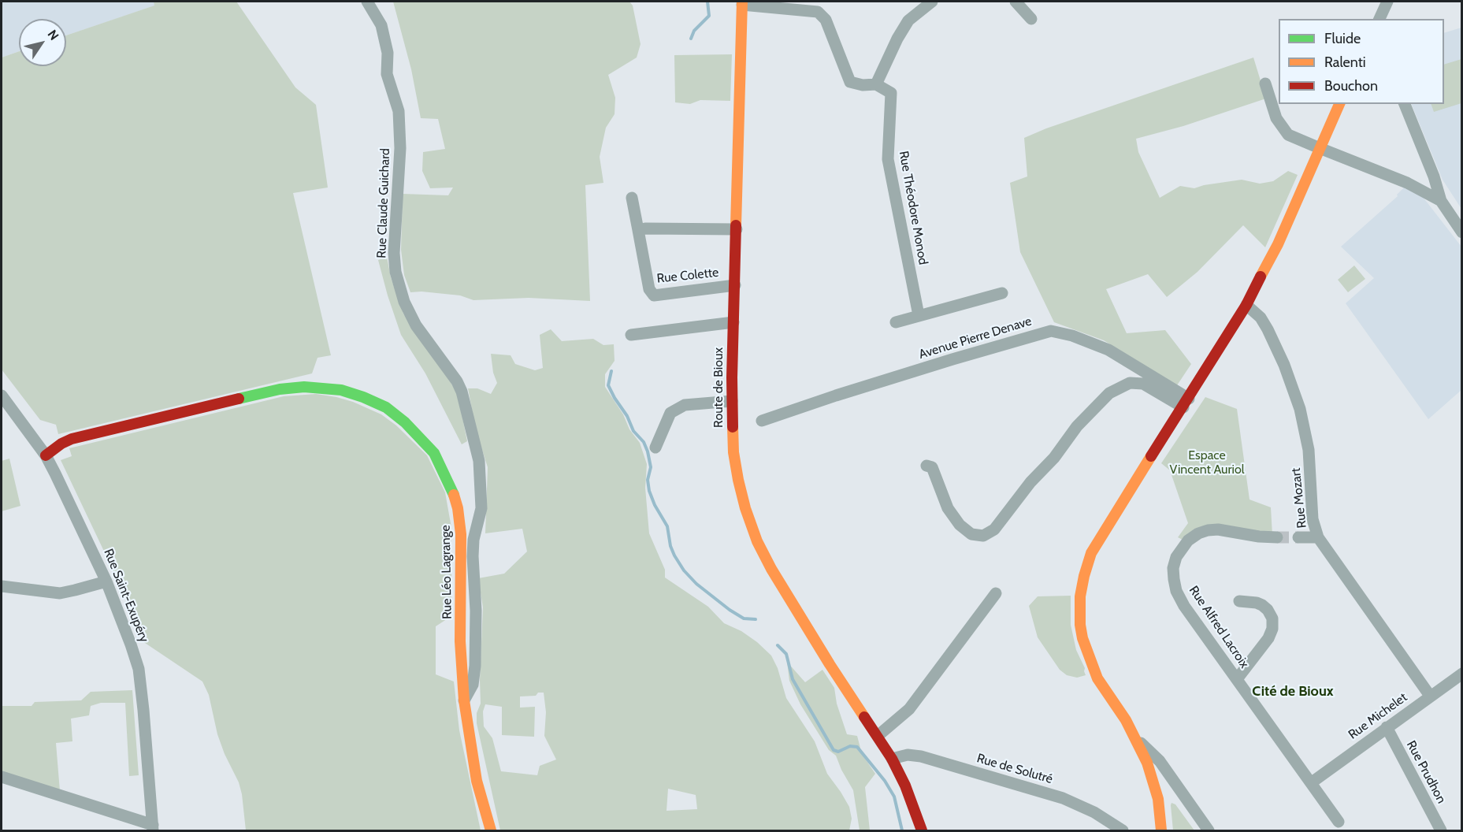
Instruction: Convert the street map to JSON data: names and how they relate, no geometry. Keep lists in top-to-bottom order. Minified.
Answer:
{"streets":{"street":["Rue Claude Guichard","Rue Théodore Monod","Rue Colette","Avenue Pierre Denave","Route de Bioux","Rue Mozart","Rue Léo Lagrange","Rue Saint-Exupéry","Rue Alfred Lacroix","Rue Michelet","Rue de Solutré","Rue Prudhon"]},"crossings":[["Rue Claude Guichard","Rue Léo Lagrange"],["Rue Colette","Route de Bioux"],["Route de Bioux","Rue de Solutré"],["Rue Mozart","Rue Michelet"],["Rue Léo Lagrange","Rue Saint-Exupéry"],["Rue Alfred Lacroix","Rue Michelet"],["Rue Michelet","Rue Prudhon"]],"districts":["Cité de Bioux"],"parks":["Espace Vincent Auriol"],"legend":["Fluide","Ralenti","Bouchon"],"north":"top right"}
